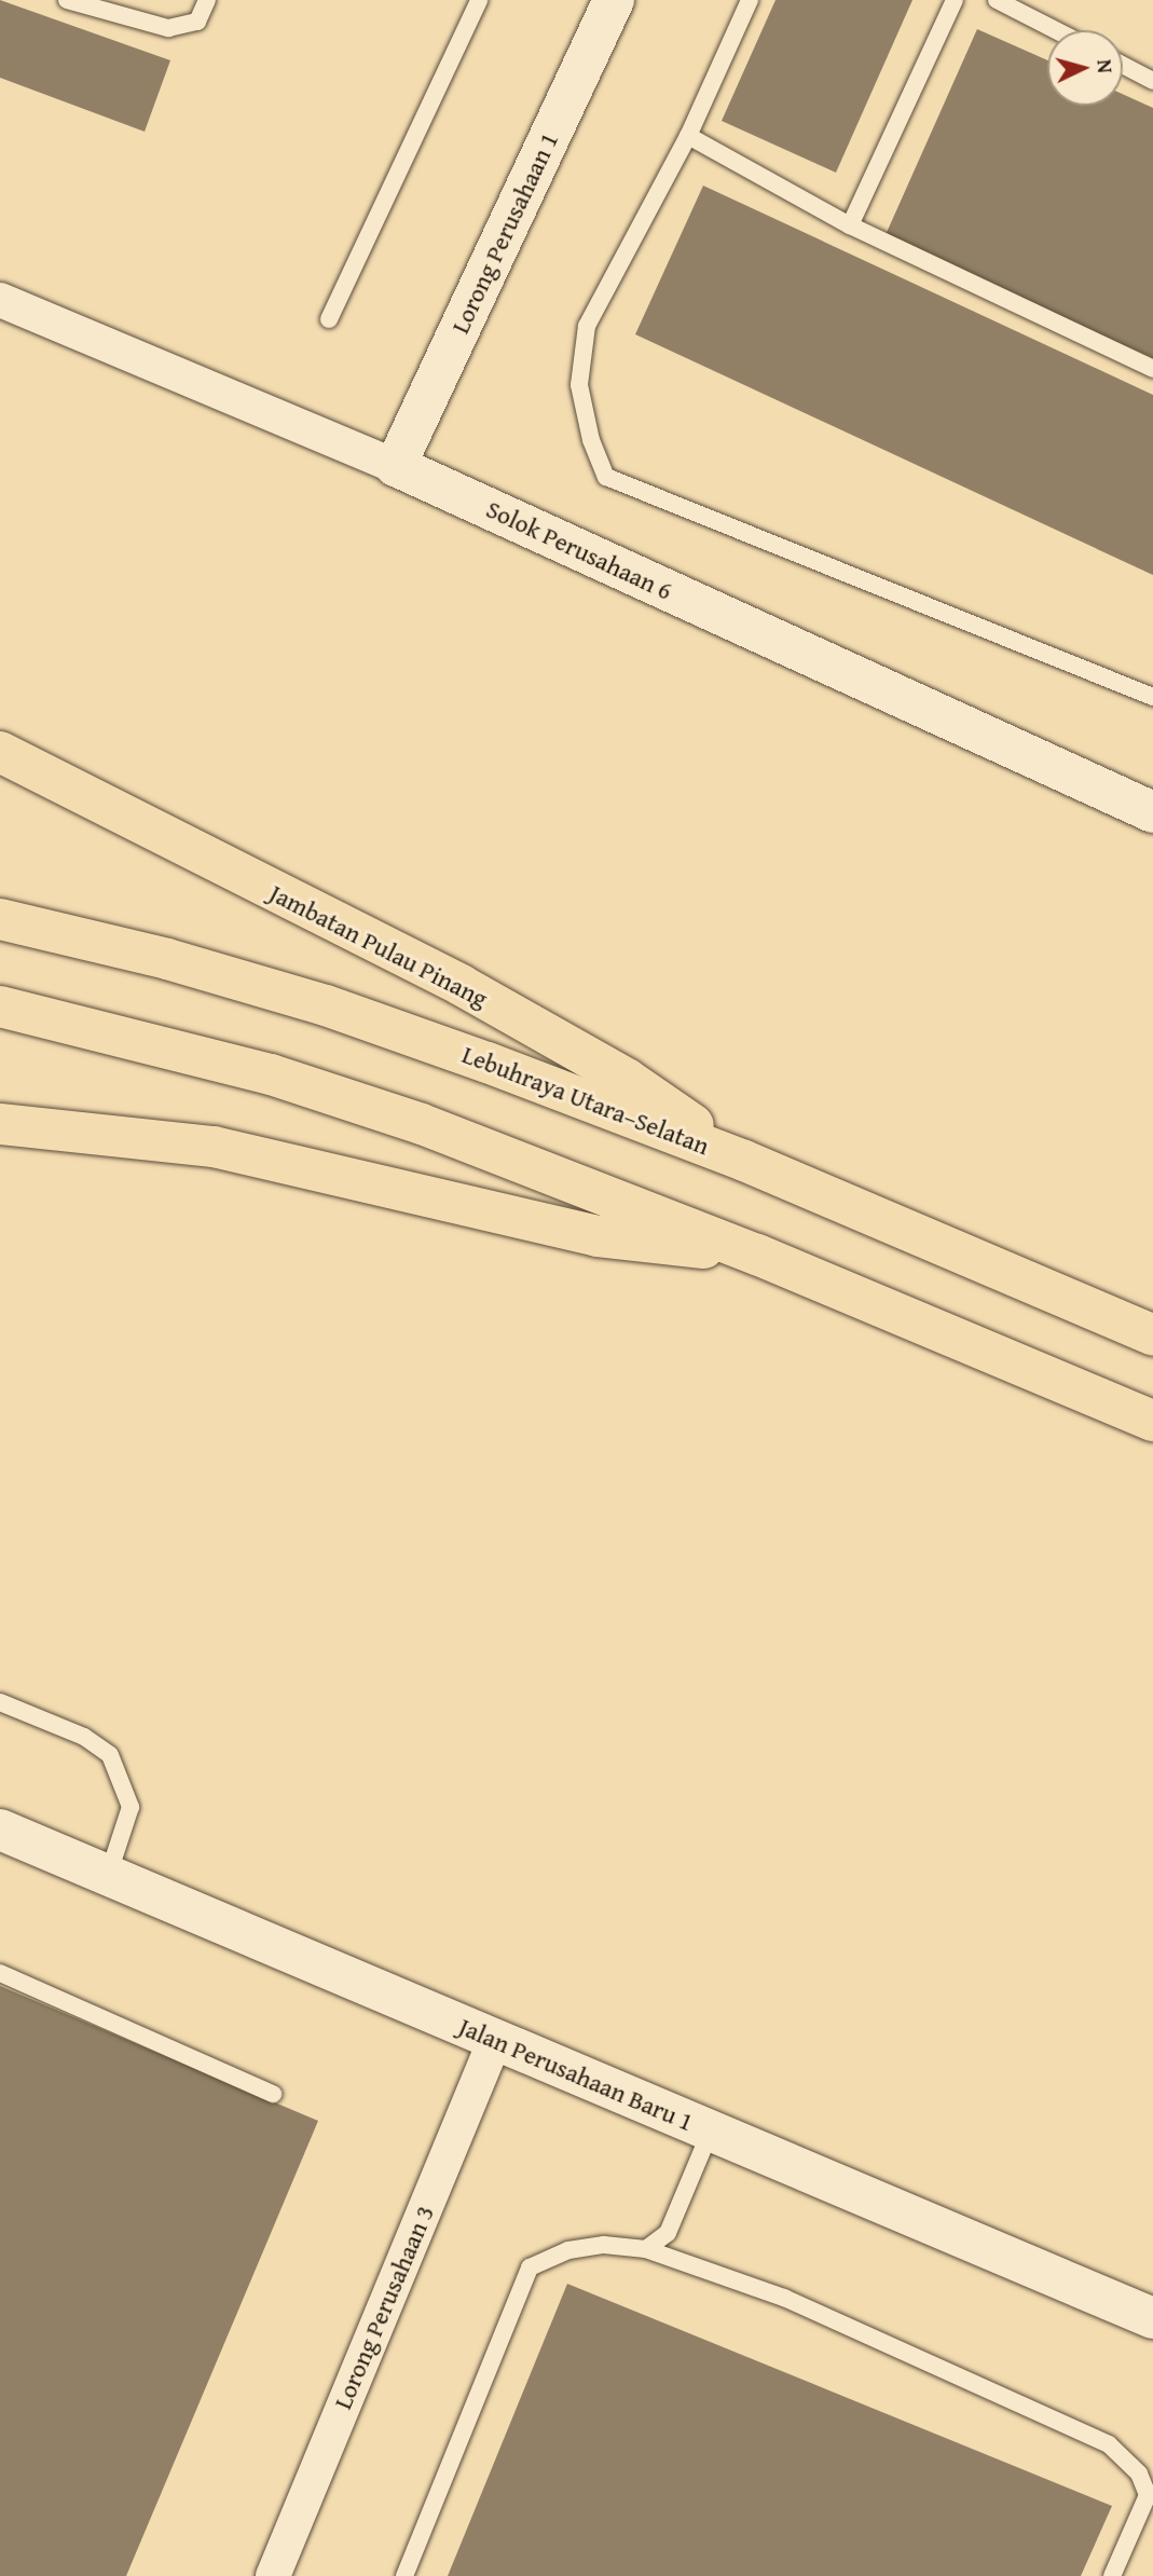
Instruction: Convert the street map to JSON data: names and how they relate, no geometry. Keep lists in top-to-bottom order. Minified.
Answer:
{"streets":{"highway":["Jambatan Pulau Pinang","Lebuhraya Utara–Selatan"],"street":["Lorong Perusahaan 1","Solok Perusahaan 6","Jalan Perusahaan Baru 1","Lorong Perusahaan 3"]},"crossings":[["Lorong Perusahaan 1","Solok Perusahaan 6"],["Jambatan Pulau Pinang","Lebuhraya Utara–Selatan"],["Jalan Perusahaan Baru 1","Lorong Perusahaan 3"]],"north":"right"}
